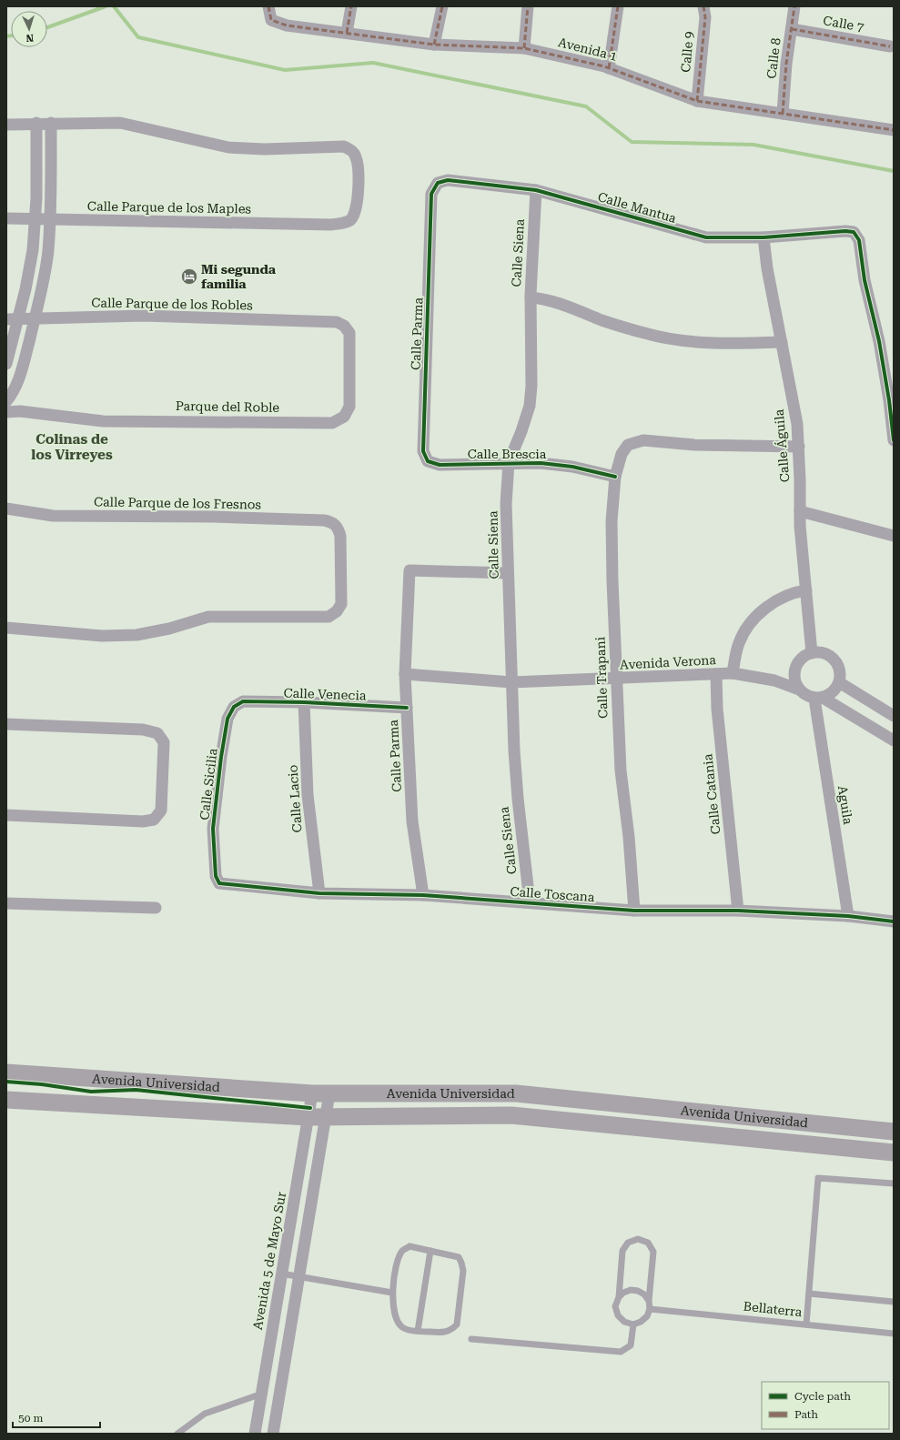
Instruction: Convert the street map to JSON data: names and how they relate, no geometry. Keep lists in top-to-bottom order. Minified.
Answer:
{"streets":{"main road":["Avenida Universidad"],"street":["Calle 7","Avenida 1","Calle 9","Calle 8","Calle Parque de los Maples","Calle Mantua","Calle Siena","Calle Parque de los Robles","Calle Parma","Parque del Roble","Calle Águila","Calle Brescia","Calle Parque de los Fresnos","Avenida Verona","Calle Trapani","Calle Venecia","Calle Sicilia","Calle Catania","Calle Lacio","Aguila","Calle Toscana","Avenida 5 de Mayo Sur"],"lane":["Bellaterra"]},"crossings":[["Calle 7","Calle 8"],["Avenida 1","Calle 9"],["Avenida 1","Calle 8"],["Calle Mantua","Calle Siena"],["Calle Mantua","Calle Parma"],["Calle Mantua","Calle Águila"],["Calle Siena","Calle Parma"],["Calle Siena","Calle Brescia"],["Calle Siena","Avenida Verona"],["Calle Siena","Calle Toscana"],["Calle Parque de los Robles","Parque del Roble"],["Calle Parma","Calle Brescia"],["Calle Parma","Avenida Verona"],["Calle Parma","Calle Venecia"],["Calle Parma","Calle Toscana"],["Calle Águila","Avenida Verona"],["Calle Águila","Calle Trapani"],["Calle Águila","Aguila"],["Calle Brescia","Calle Trapani"],["Avenida Verona","Calle Trapani"],["Avenida Verona","Calle Catania"],["Avenida Verona","Aguila"],["Calle Trapani","Calle Toscana"],["Calle Venecia","Calle Sicilia"],["Calle Venecia","Calle Lacio"],["Calle Sicilia","Calle Toscana"],["Calle Catania","Calle Toscana"],["Calle Lacio","Calle Toscana"],["Aguila","Calle Toscana"],["Avenida Universidad","Avenida 5 de Mayo Sur"]],"districts":["Colinas de los Virreyes"],"places":{"hotel":["Mi segunda familia"]},"legend":["Cycle path","Path"],"scale_bar":"50 m","north":"bottom"}
